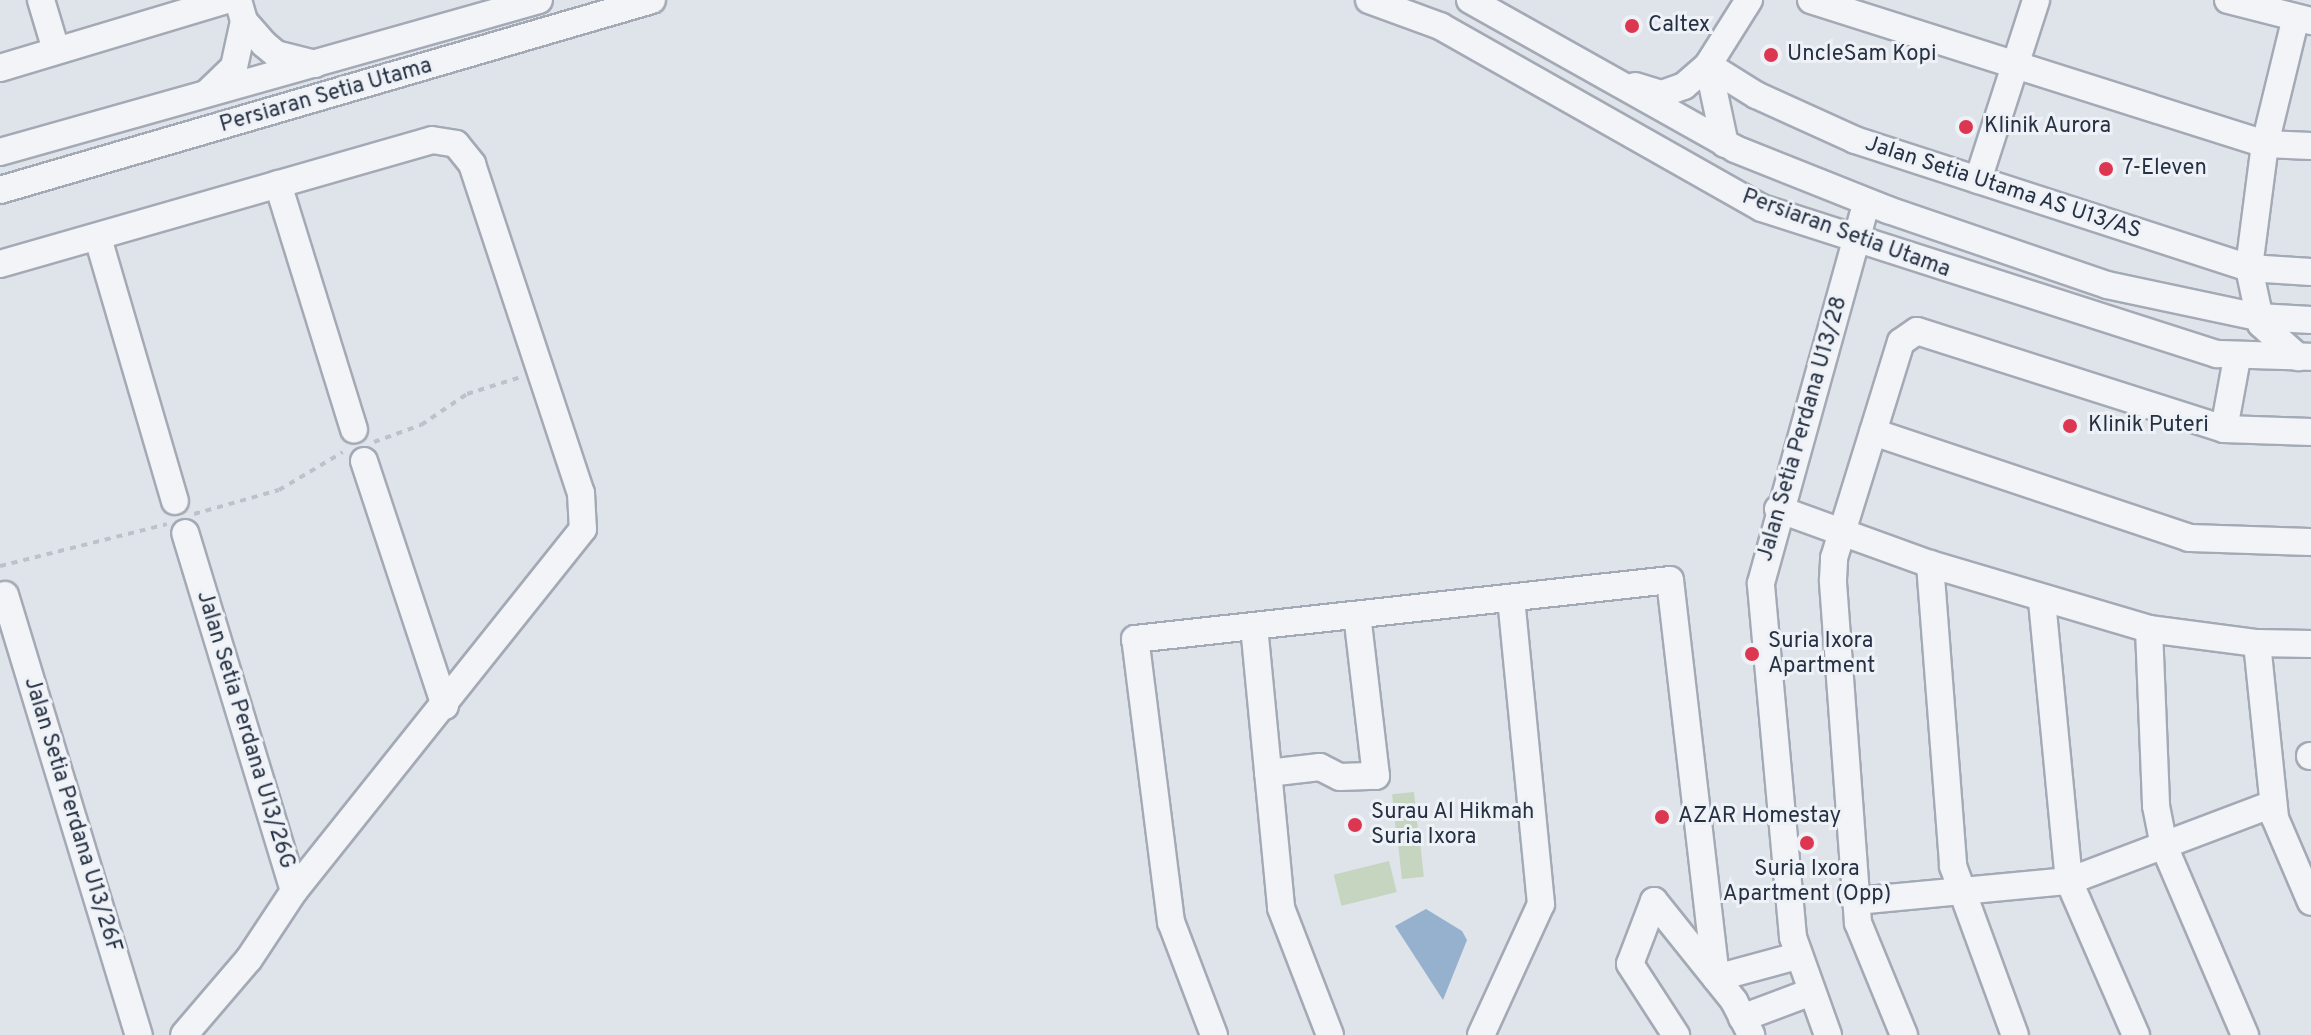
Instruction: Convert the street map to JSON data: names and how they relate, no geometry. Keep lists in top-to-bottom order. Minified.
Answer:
{"streets":{"street":["Persiaran Setia Utama","Jalan Setia Utama AS U13/AS","Jalan Setia Perdana U13/28","Jalan Setia Perdana U13/26G","Jalan Setia Perdana U13/26F"]},"crossings":[["Persiaran Setia Utama","Jalan Setia Perdana U13/28"]],"places":["Caltex","UncleSam Kopi","Klinik Aurora","7-Eleven","Klinik Puteri","Suria Ixora Apartment","AZAR Homestay","Surau Al Hikmah Suria Ixora","Suria Ixora Apartment (Opp)"]}
